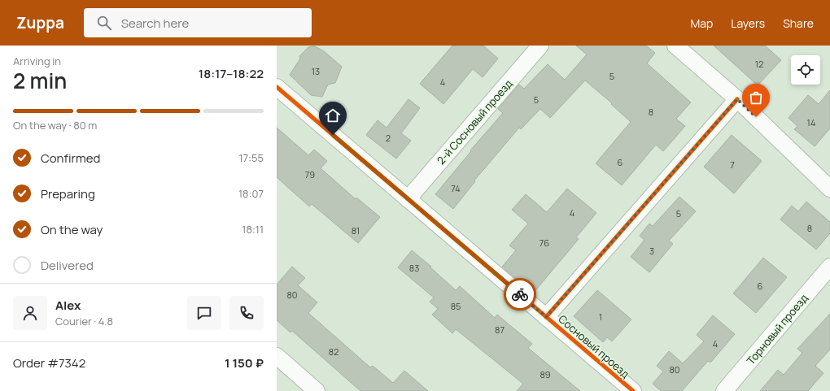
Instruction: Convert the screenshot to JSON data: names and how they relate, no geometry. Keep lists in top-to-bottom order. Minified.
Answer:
{"streets":{"street":["2-й Сосновый проезд","Торновый проезд","Сосновый проезд"]},"crossings":[["2-й Сосновый проезд","Сосновый проезд"]],"house_numbers":["12","13","5","4","5","8","14","2","6","7","79","74","4","5","8","81","76","3","83","6","80","85","1","87","4","82","80","89"],"page":{"header":"Zuppa","search":"Search here","nav":["Map","Layers","Share"],"heading":["2 min","Arriving in","18:17–18:22"],"panel":["Alex","Courier · 4.8","Order #7342","1 150 ₽"],"bar":"On the way · 80 m","list":[["Confirmed","17:55"],["Preparing","18:07"],["On the way","18:11"],"Delivered"]}}
